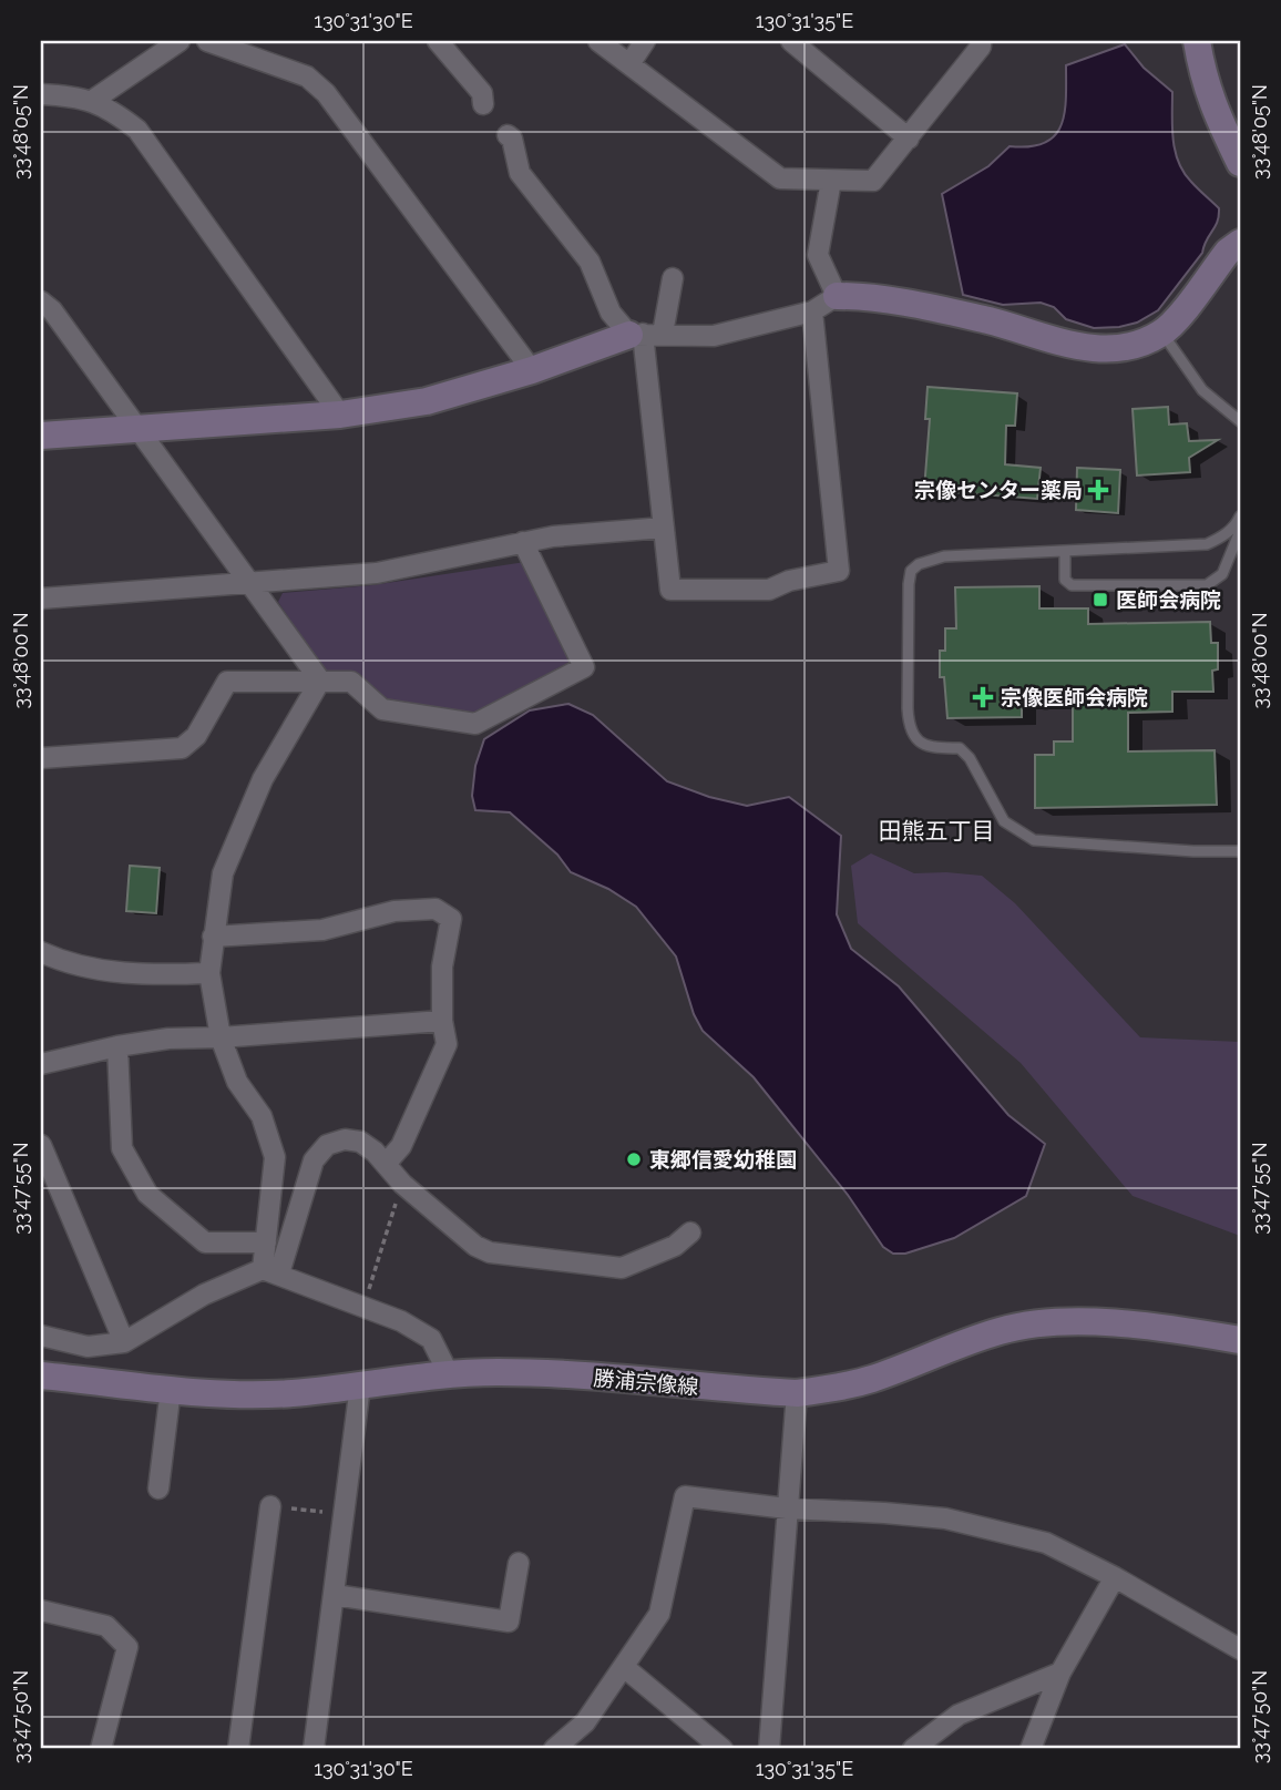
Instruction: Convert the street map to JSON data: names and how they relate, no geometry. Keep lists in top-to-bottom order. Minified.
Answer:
{"streets":{"main road":["勝浦宗像線"]},"districts":["田熊五丁目"],"places":{"health":["宗像センター薬局","宗像医師会病院"],"transit":["医師会病院"],"other":["東郷信愛幼稚園"]},"coordinates":["130°31'30\"E","130°31'35\"E","33°48'05\"N","33°48'00\"N","33°47'55\"N","33°47'50\"N"]}
